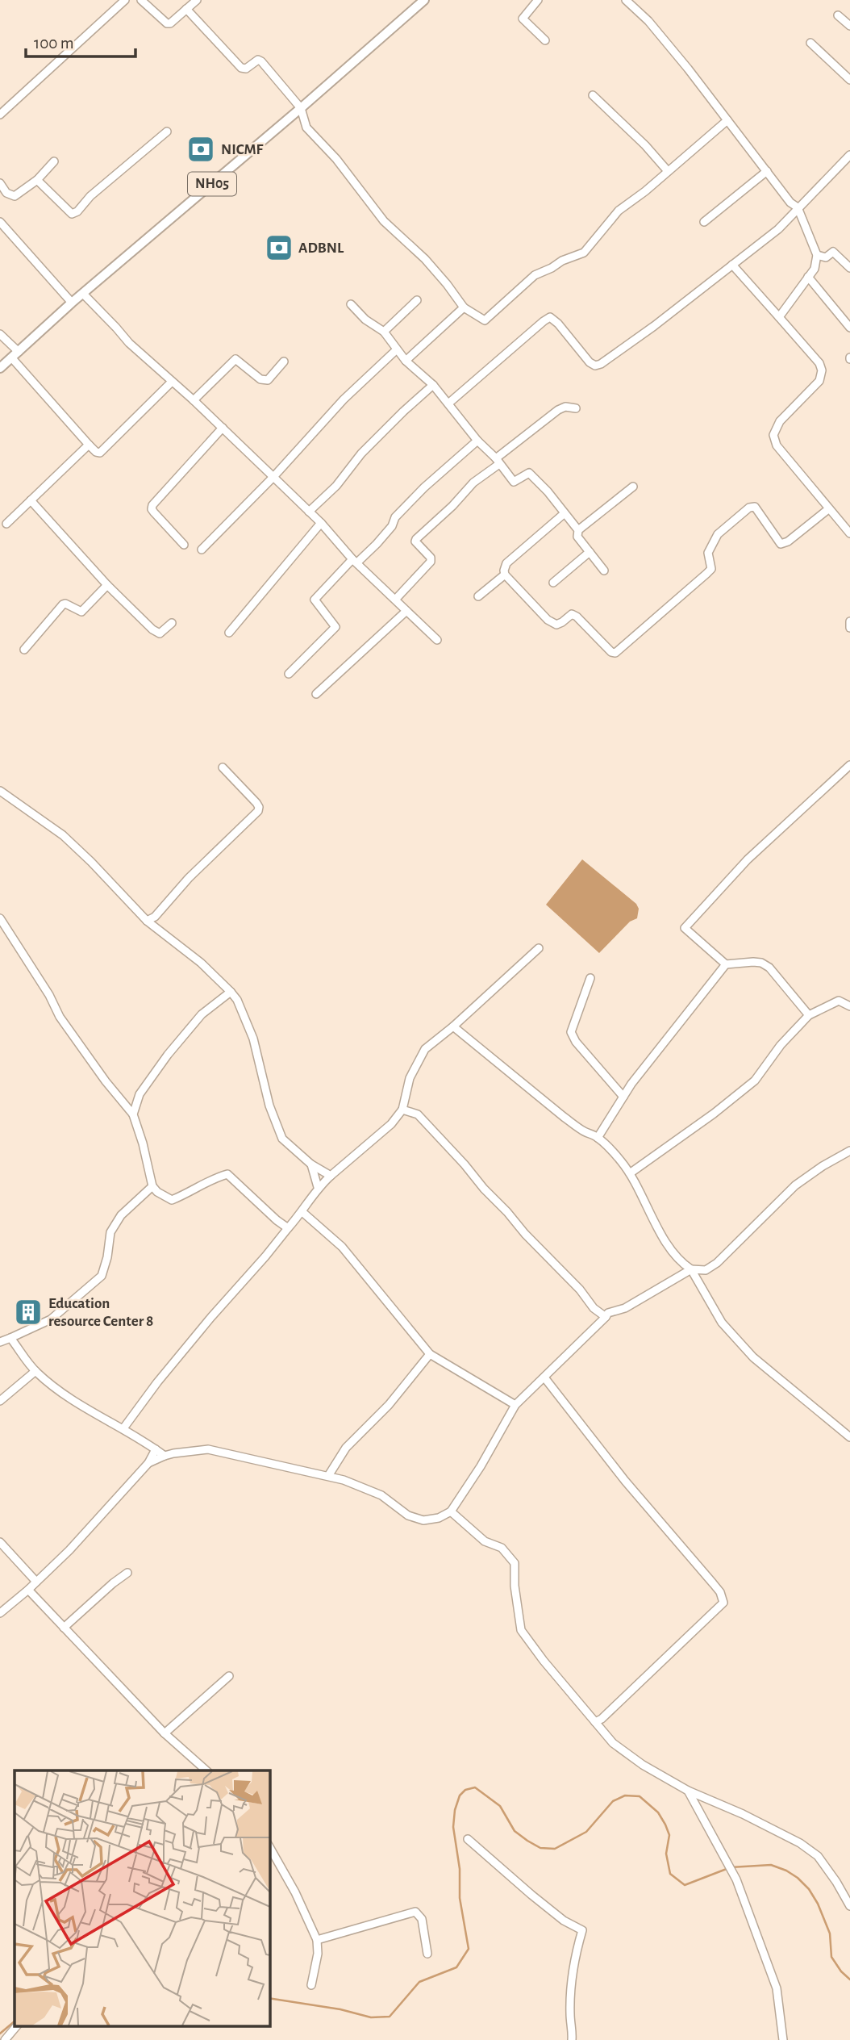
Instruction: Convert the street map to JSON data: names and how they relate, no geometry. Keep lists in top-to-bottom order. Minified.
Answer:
{"streets":{"main road":["NH05"]},"places":{"bank":["NICMF","ADBNL"],"building":["Education resource Center 8"]},"scale_bar":"100 m"}
